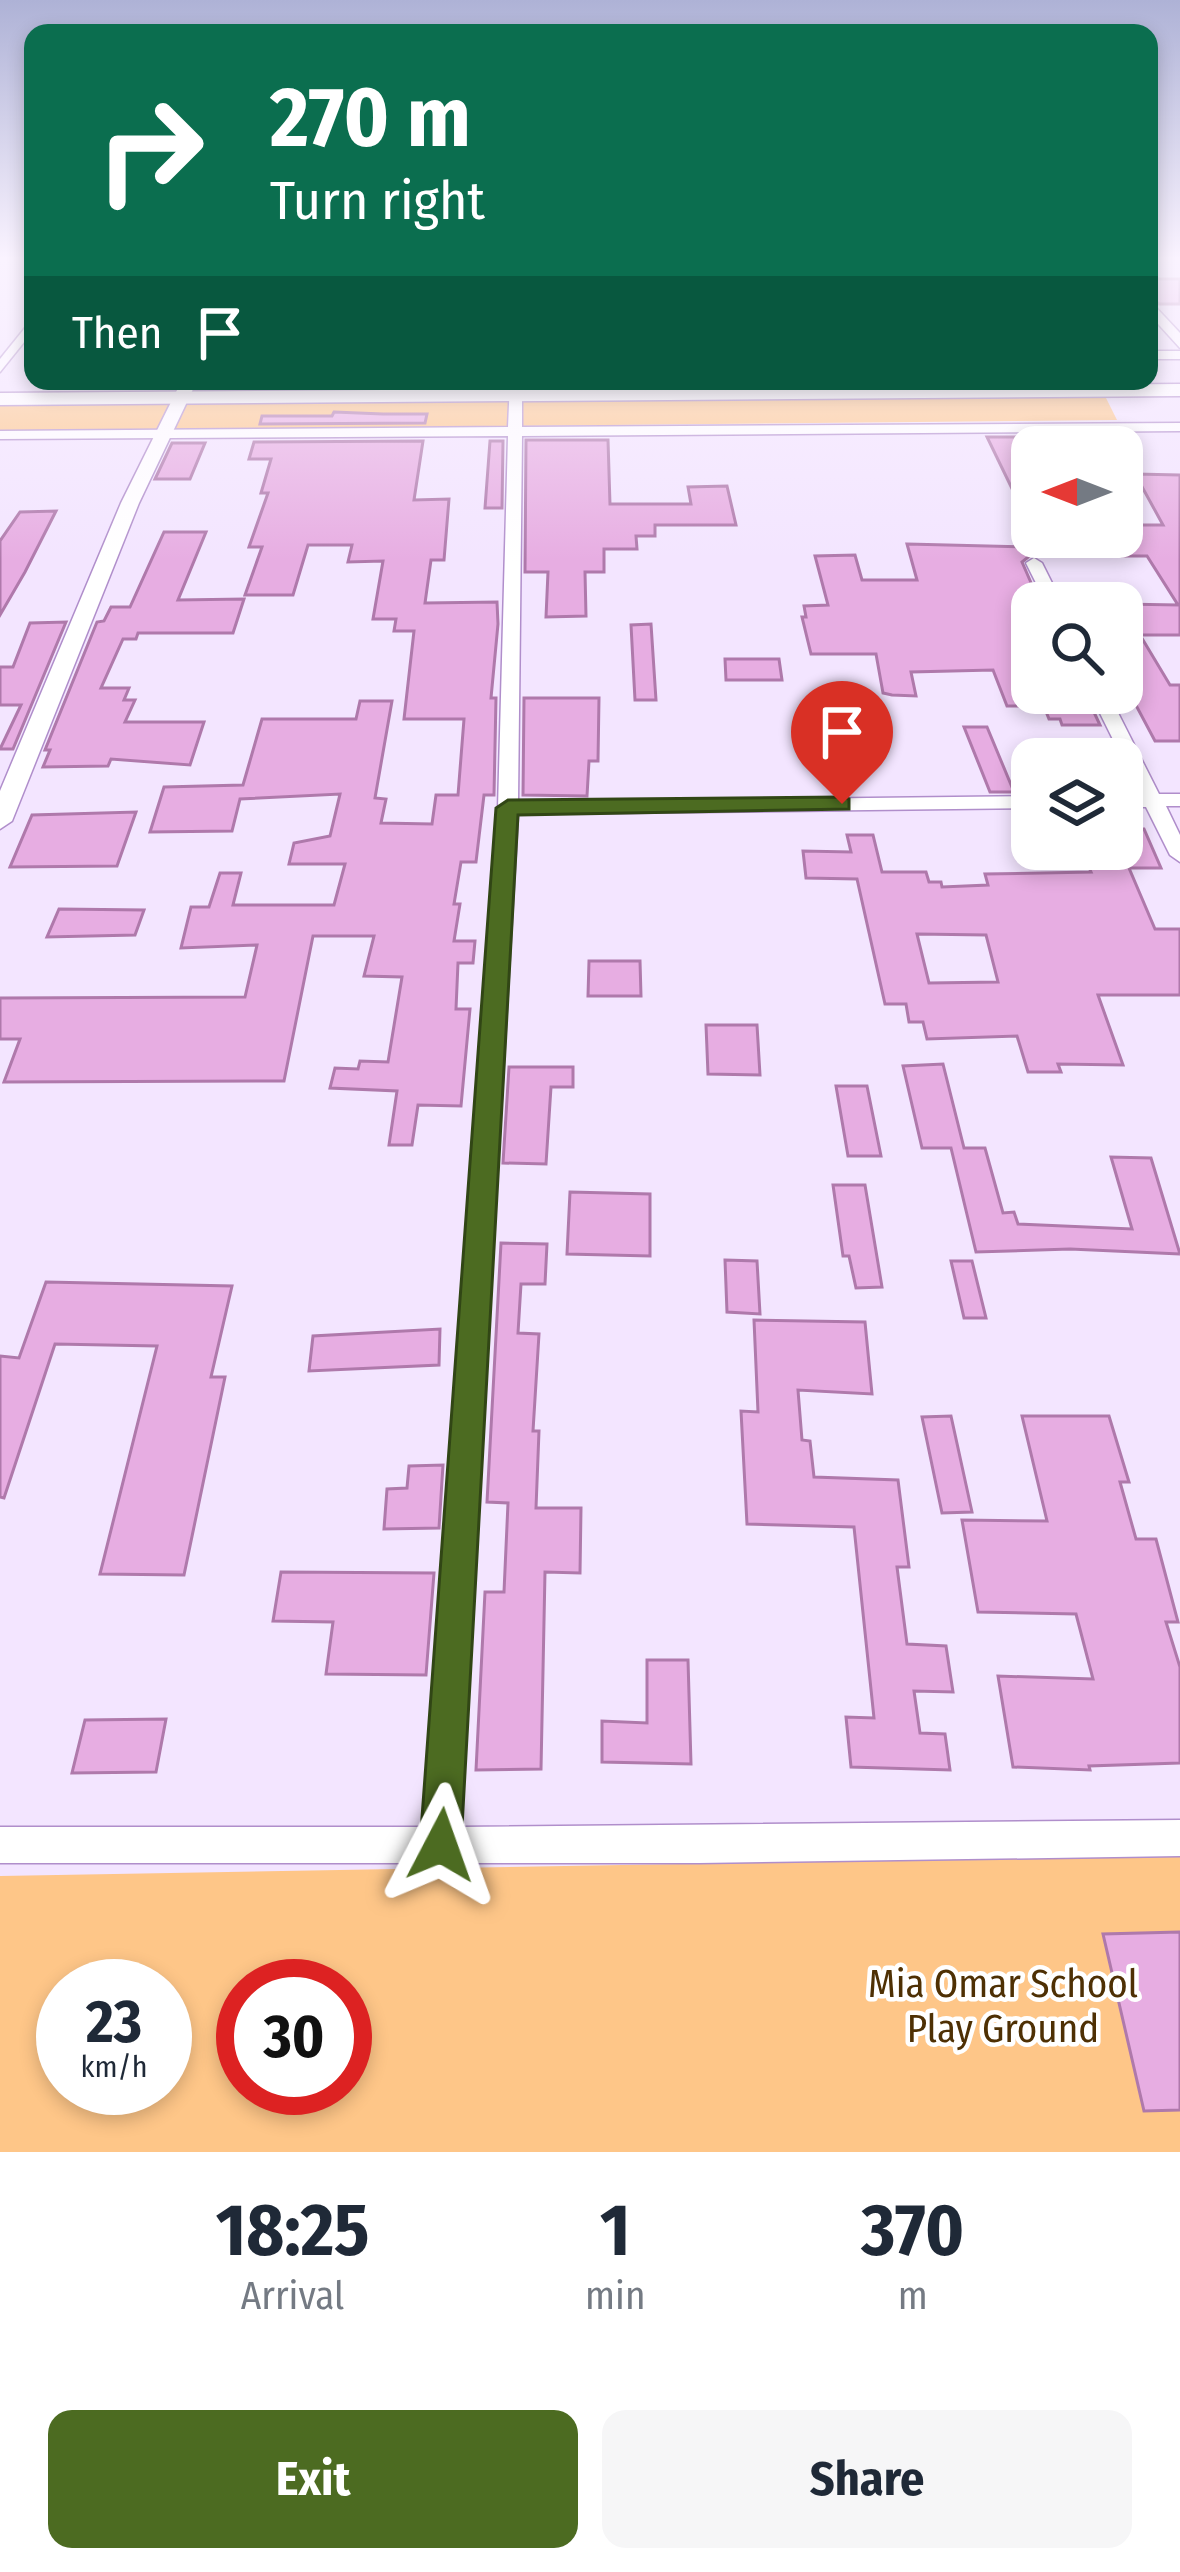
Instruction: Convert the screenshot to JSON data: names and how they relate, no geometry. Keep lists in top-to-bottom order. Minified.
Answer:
{"parks":["Mia Omar School Play Ground"],"north":"left","page":{"turn":["270 m","Turn right"],"then":"Then","speed":"23 km/h","limit":"30","eta":["18:25","Arrival","1","min","370","m"],"buttons":["Exit","Share"]}}
